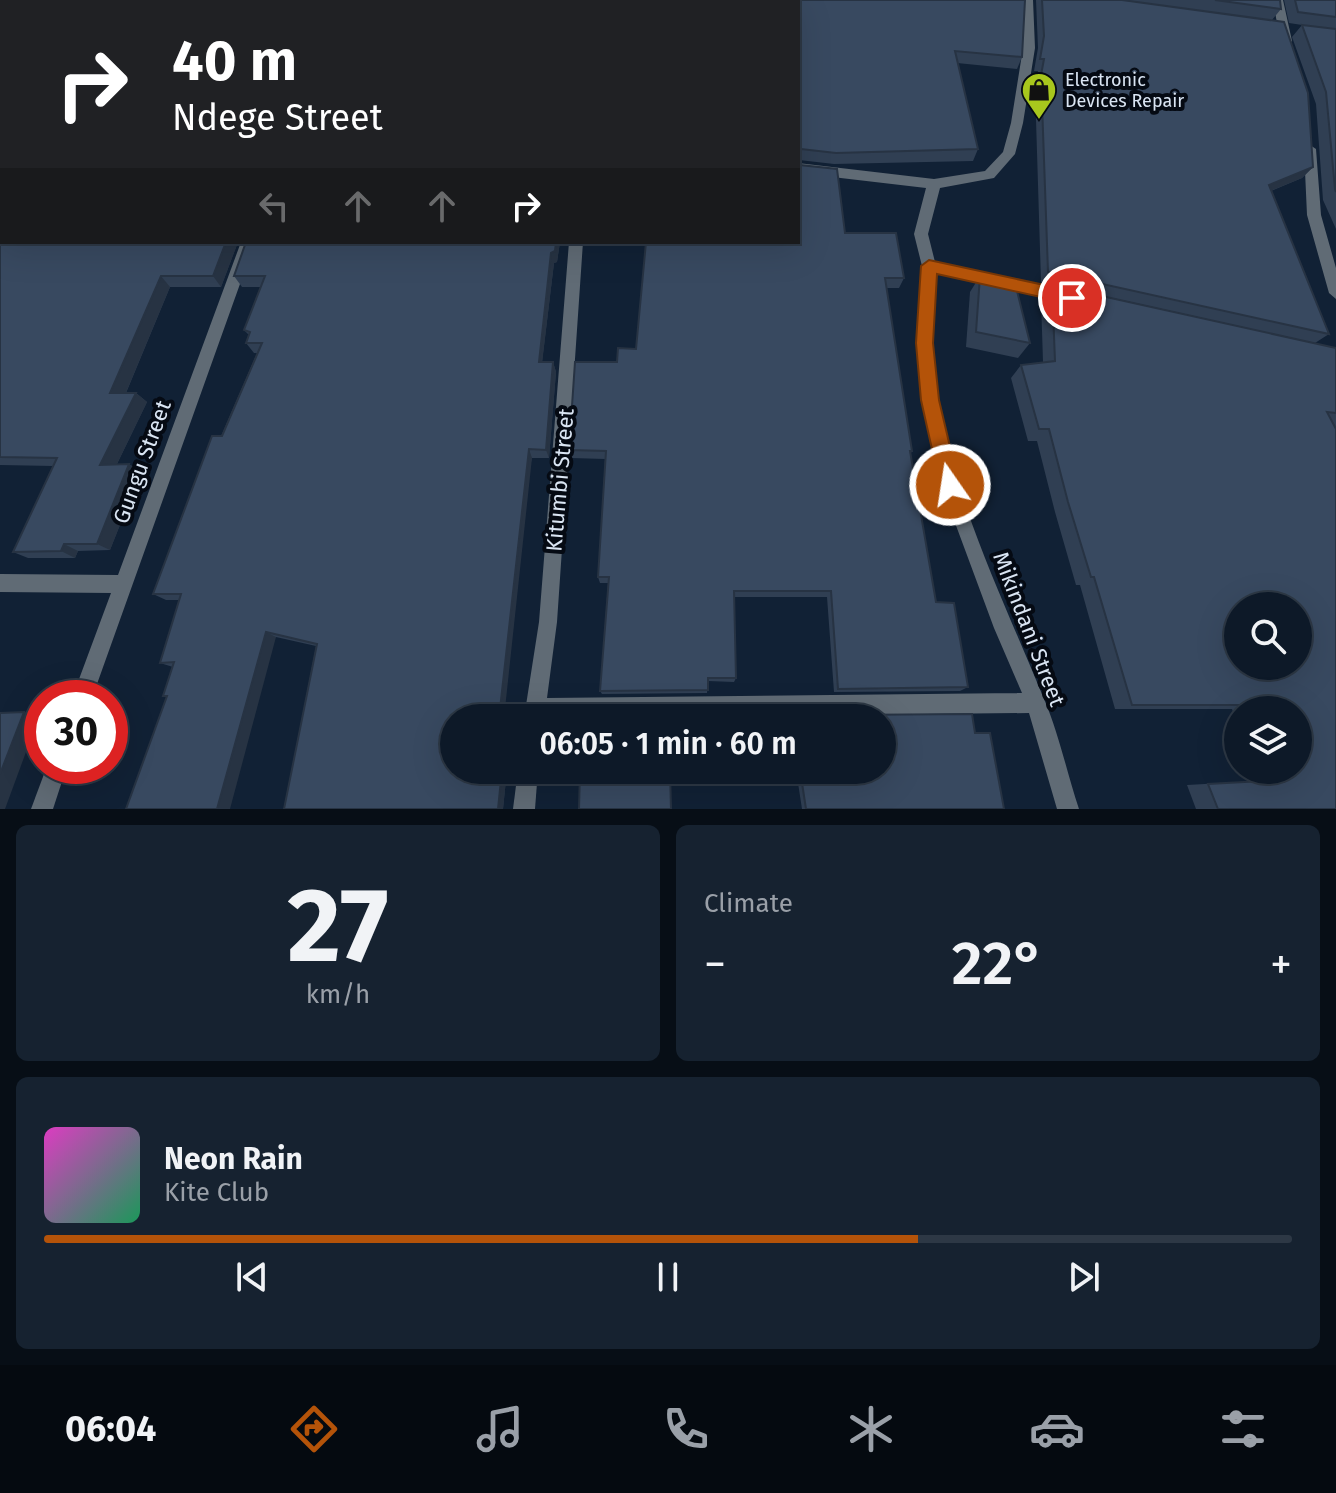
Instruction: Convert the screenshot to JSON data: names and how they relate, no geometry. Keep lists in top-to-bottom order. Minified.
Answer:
{"streets":{"street":["Gungu Street","Kitumbi Street","Mikindani Street"]},"places":{"shop":["Electronic Devices Repair"]},"page":{"turn":["40 m","Ndege Street"],"limit":"30","trip":"06:05 · 1 min · 60 m","tile":[["27","km/h"],"Climate"],"heat":["−","22°","+"],"song":["Neon Rain","Kite Club"],"tabs":"06:04"}}
